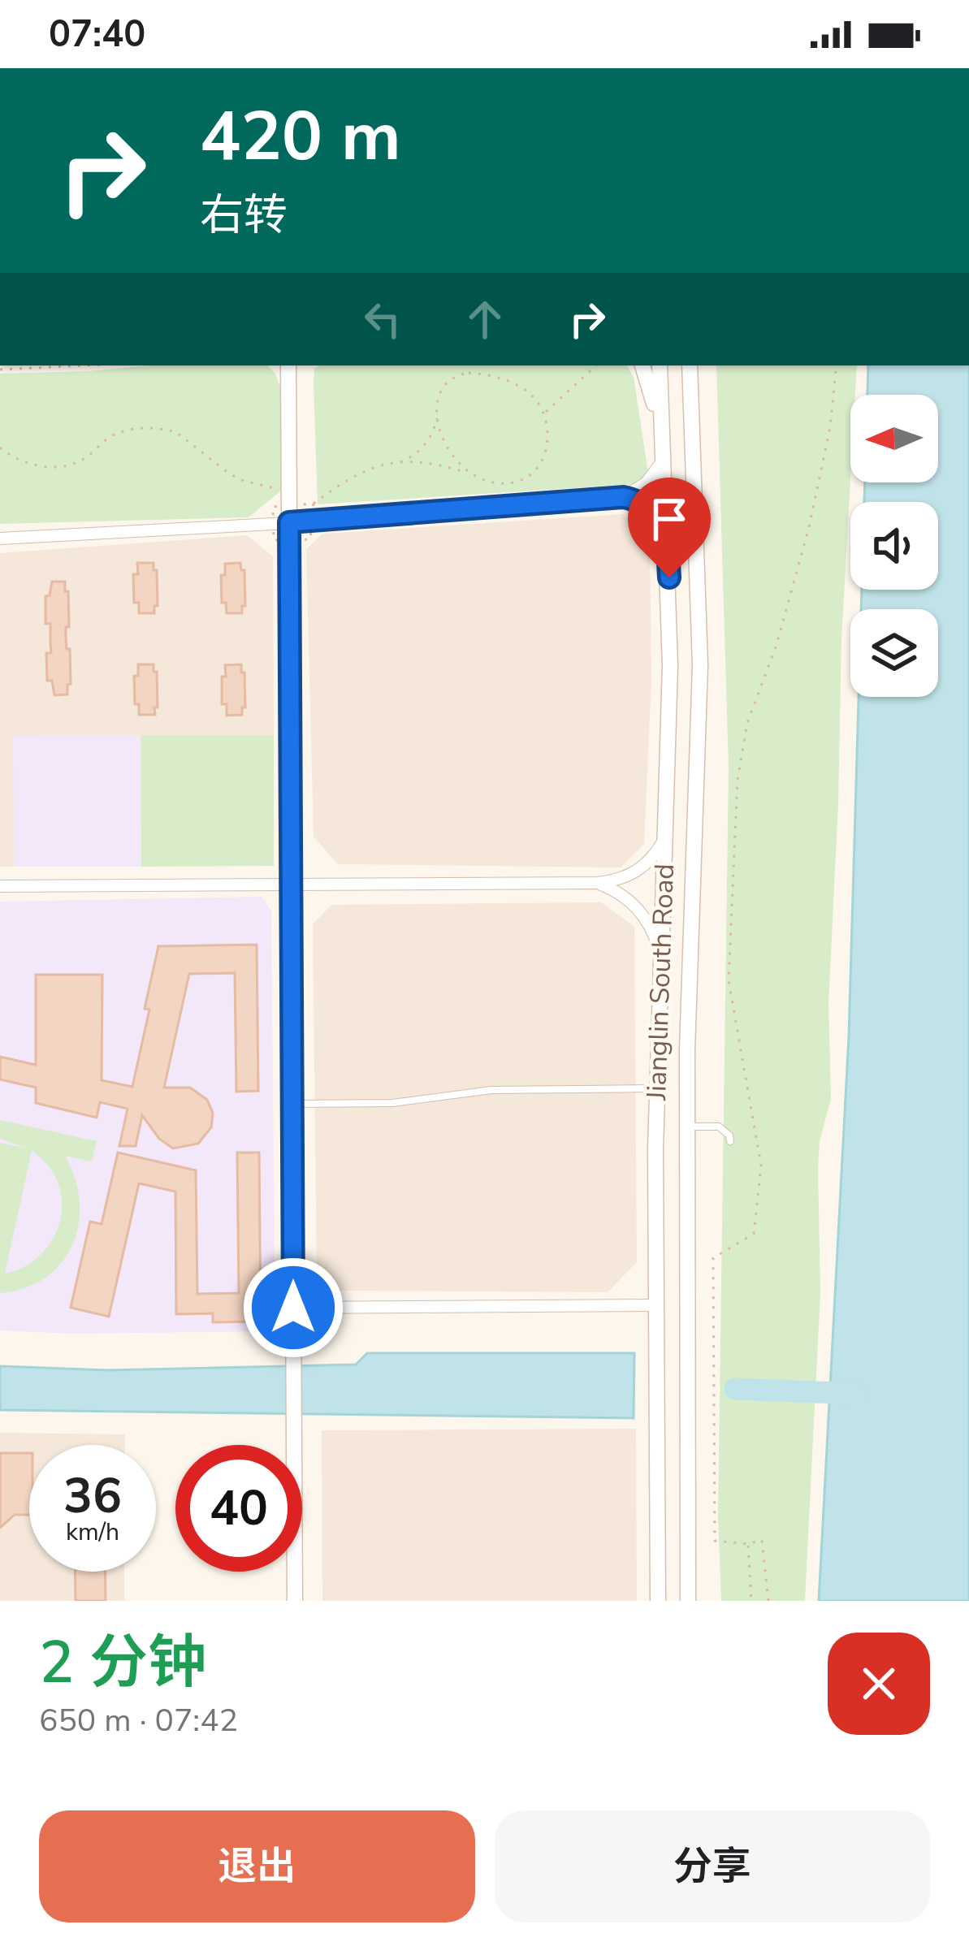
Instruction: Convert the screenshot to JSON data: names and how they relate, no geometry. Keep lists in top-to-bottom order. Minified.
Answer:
{"streets":{"main road":["Jianglin South Road"]},"north":"left","page":{"status":"07:40","turn":["420 m","右转"],"speed":"36 km/h","limit":"40","heading":["2 分钟","650 m · 07:42"],"buttons":["退出","分享"]}}
